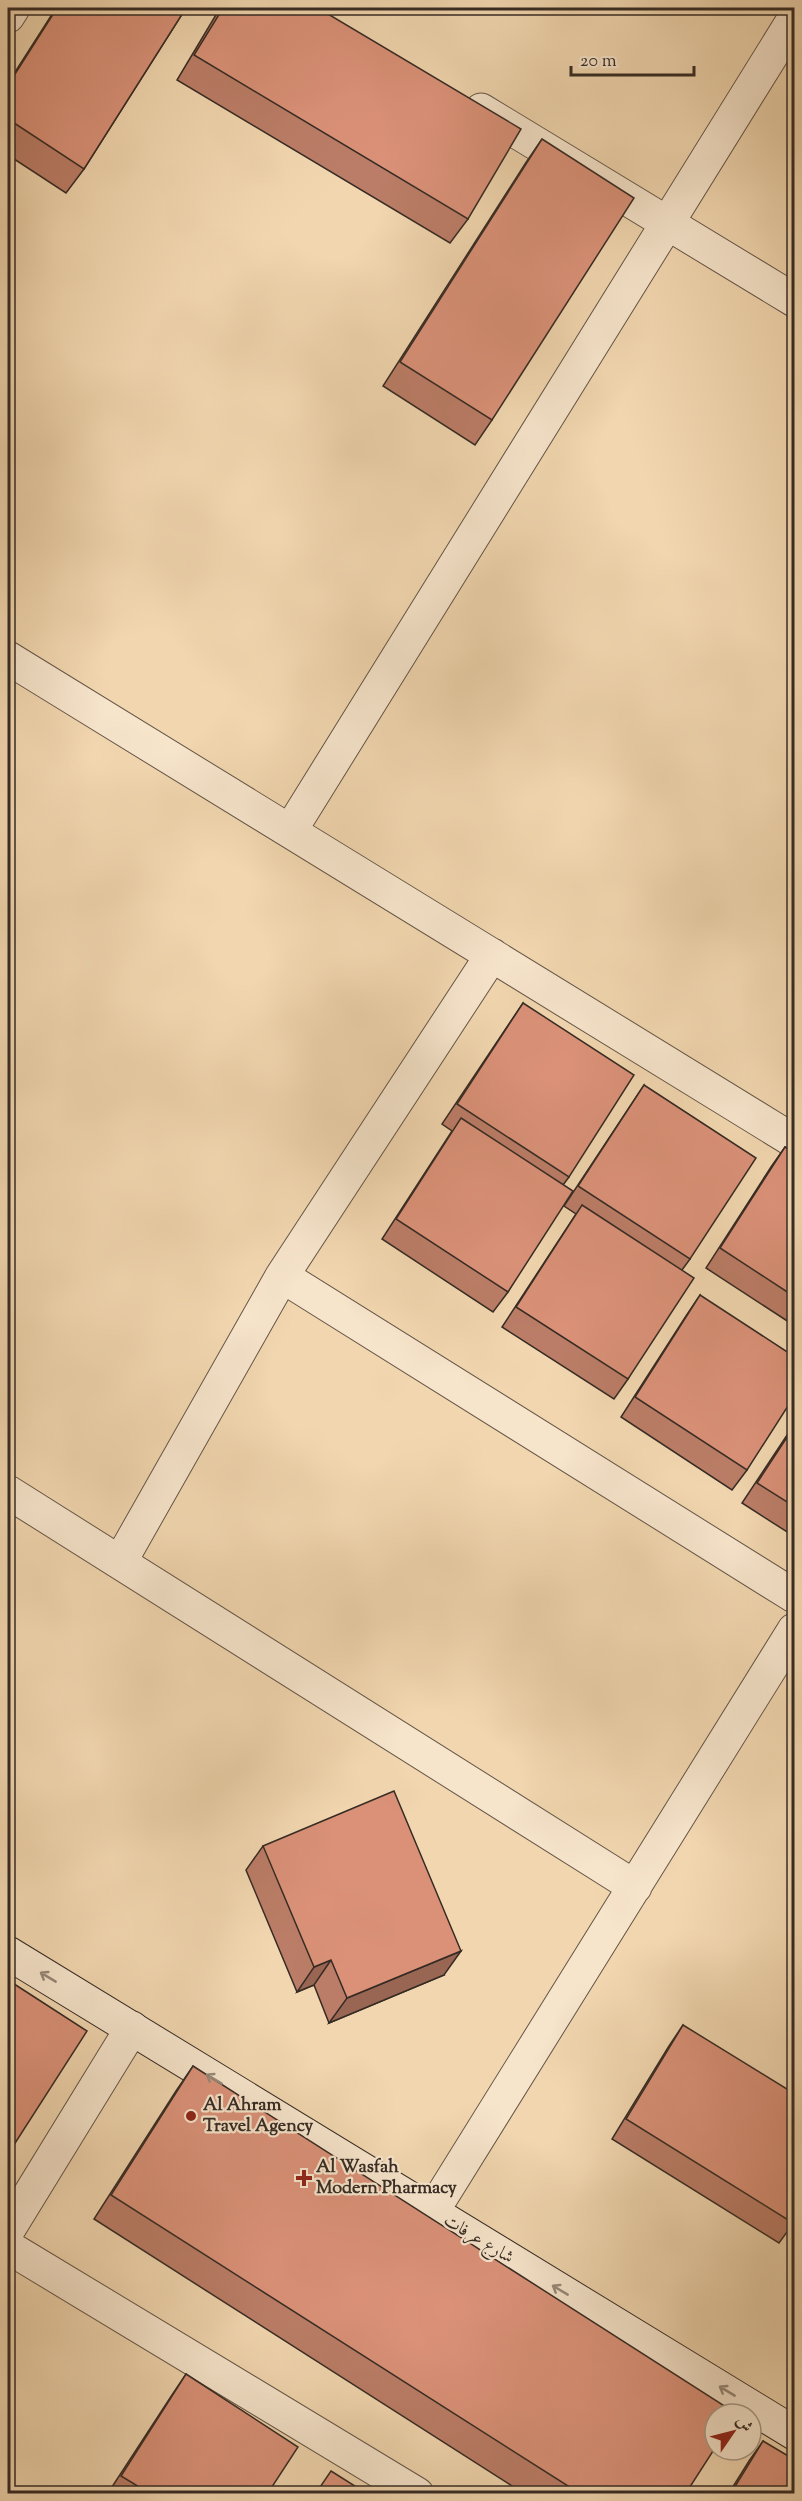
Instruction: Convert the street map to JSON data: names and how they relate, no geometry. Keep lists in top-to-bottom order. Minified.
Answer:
{"streets":{"street":["شارع عرفات"]},"places":{"other":["Al Ahram Travel Agency"],"health":["Al Wasfah Modern Pharmacy"]},"scale_bar":"20 m","north":"top right"}
